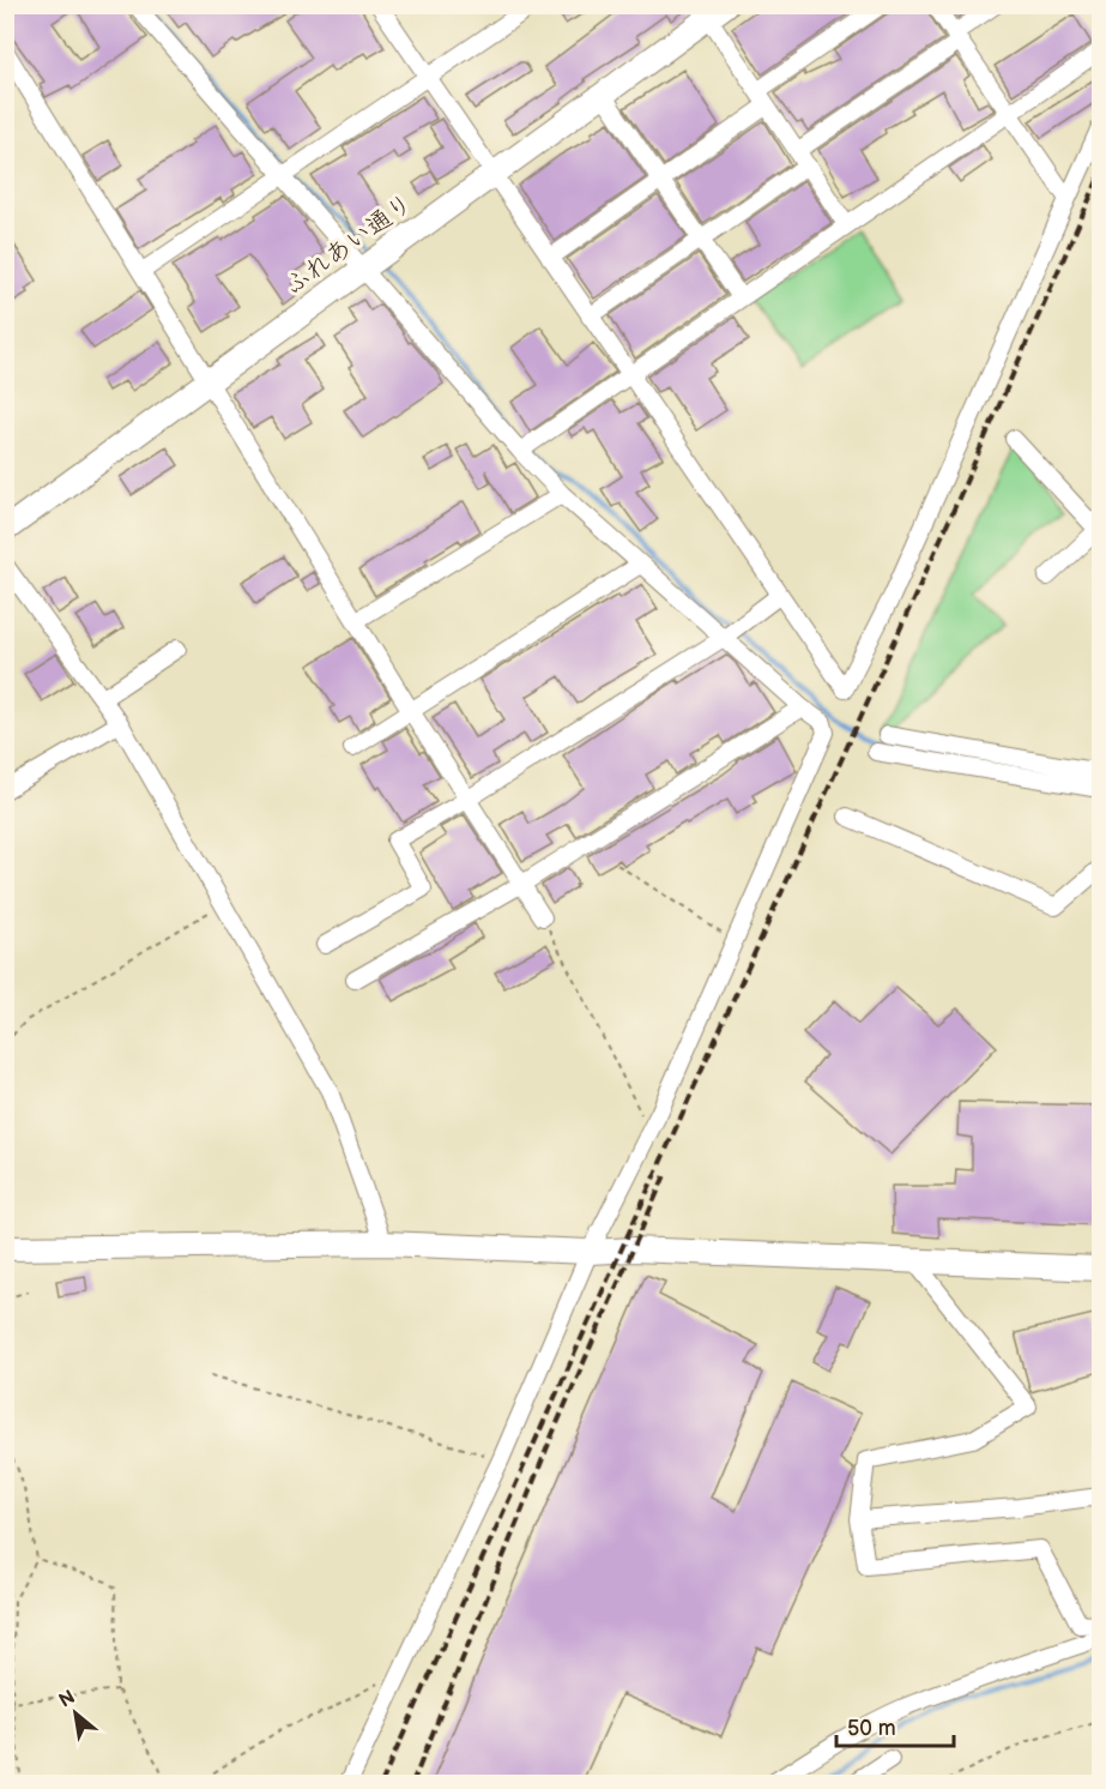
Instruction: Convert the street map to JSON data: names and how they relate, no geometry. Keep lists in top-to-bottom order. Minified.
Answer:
{"streets":{"street":["ふれあい通り"]},"scale_bar":"50 m","north":"top left"}
